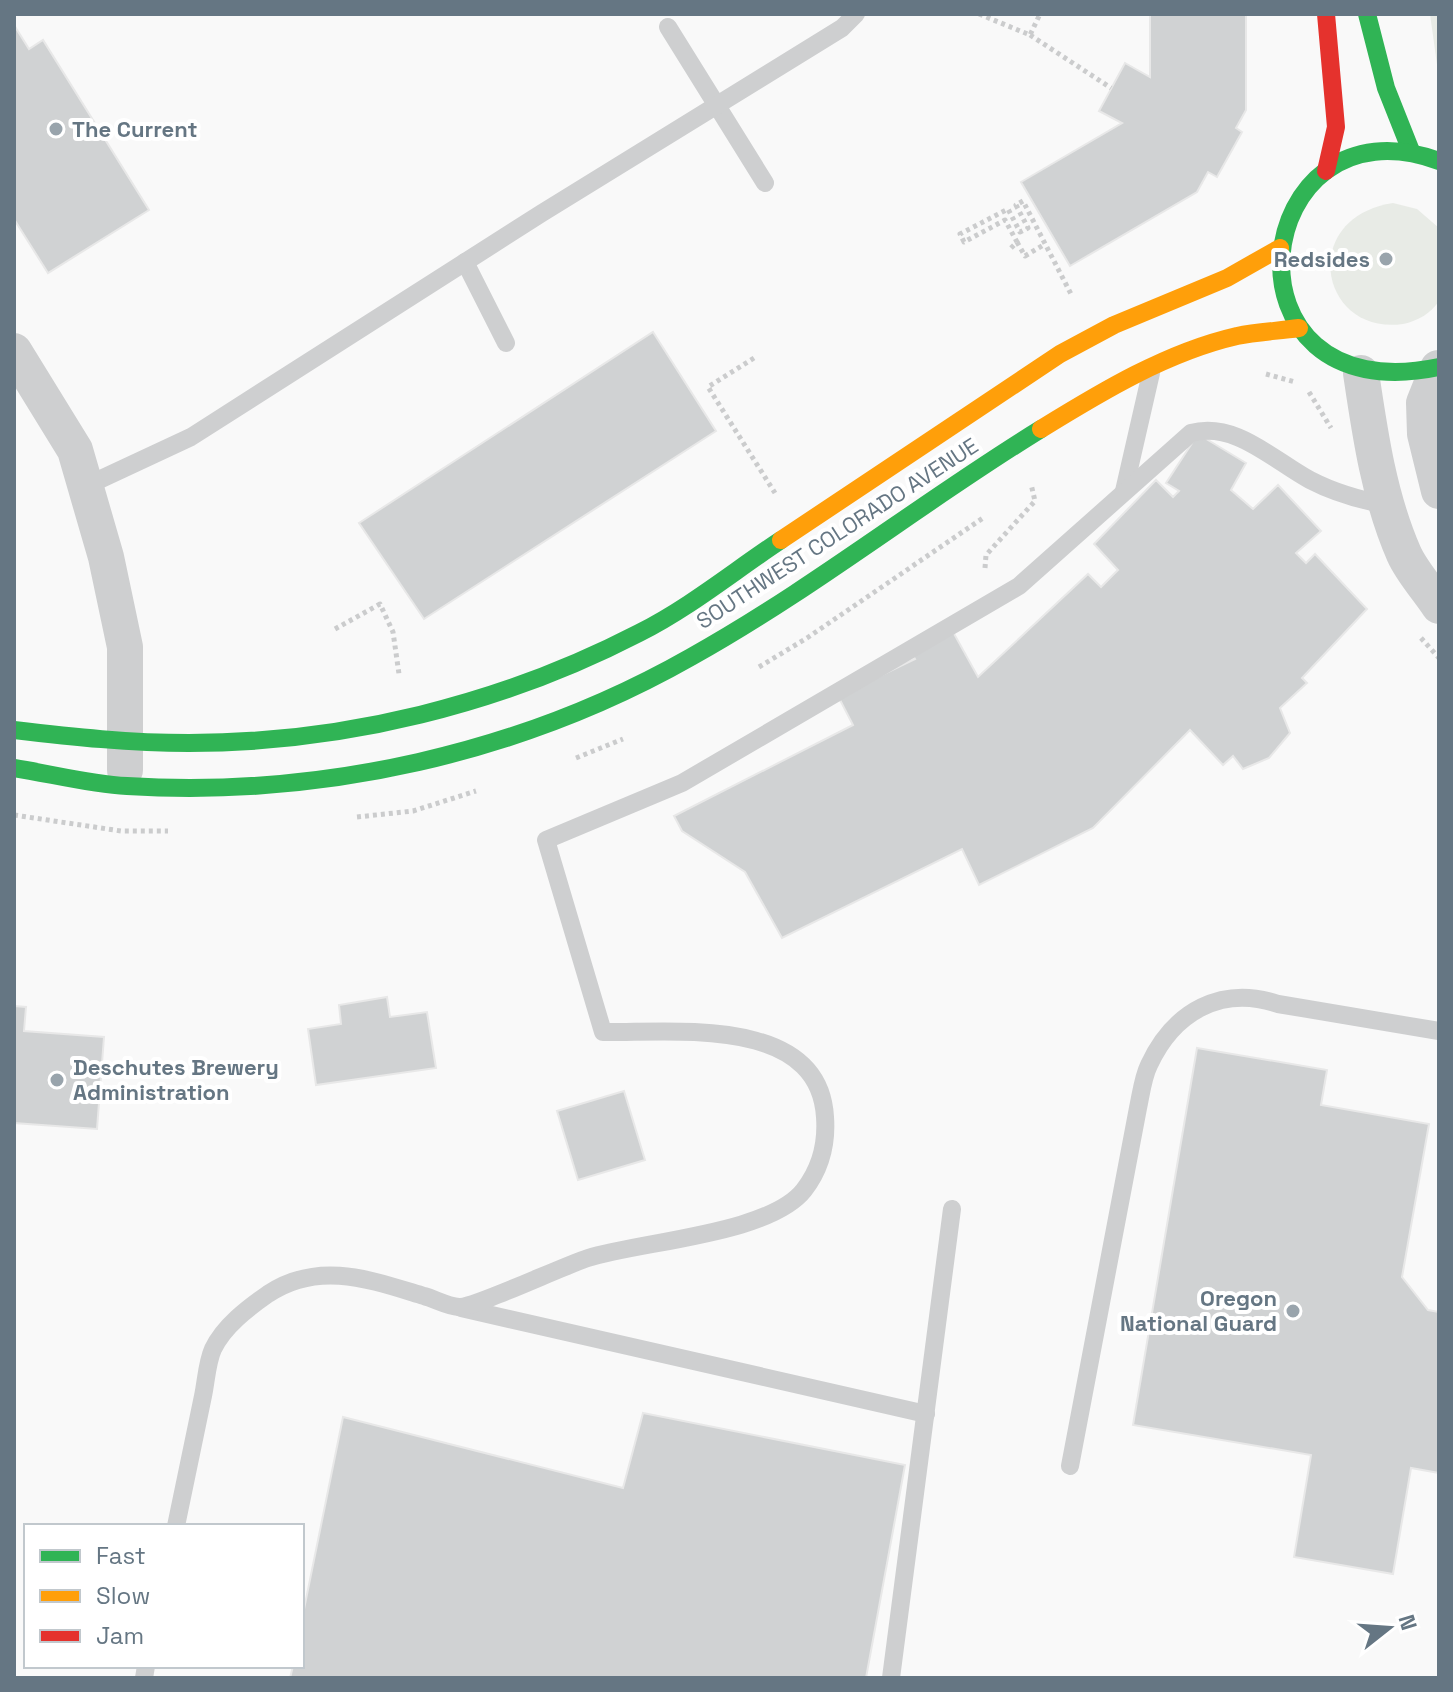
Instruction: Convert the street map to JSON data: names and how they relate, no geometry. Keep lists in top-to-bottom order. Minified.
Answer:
{"streets":{"main road":["SOUTHWEST COLORADO AVENUE"]},"places":["The Current","Redsides","Deschutes Brewery Administration","Oregon National Guard"],"legend":["Fast","Slow","Jam"],"north":"right"}
